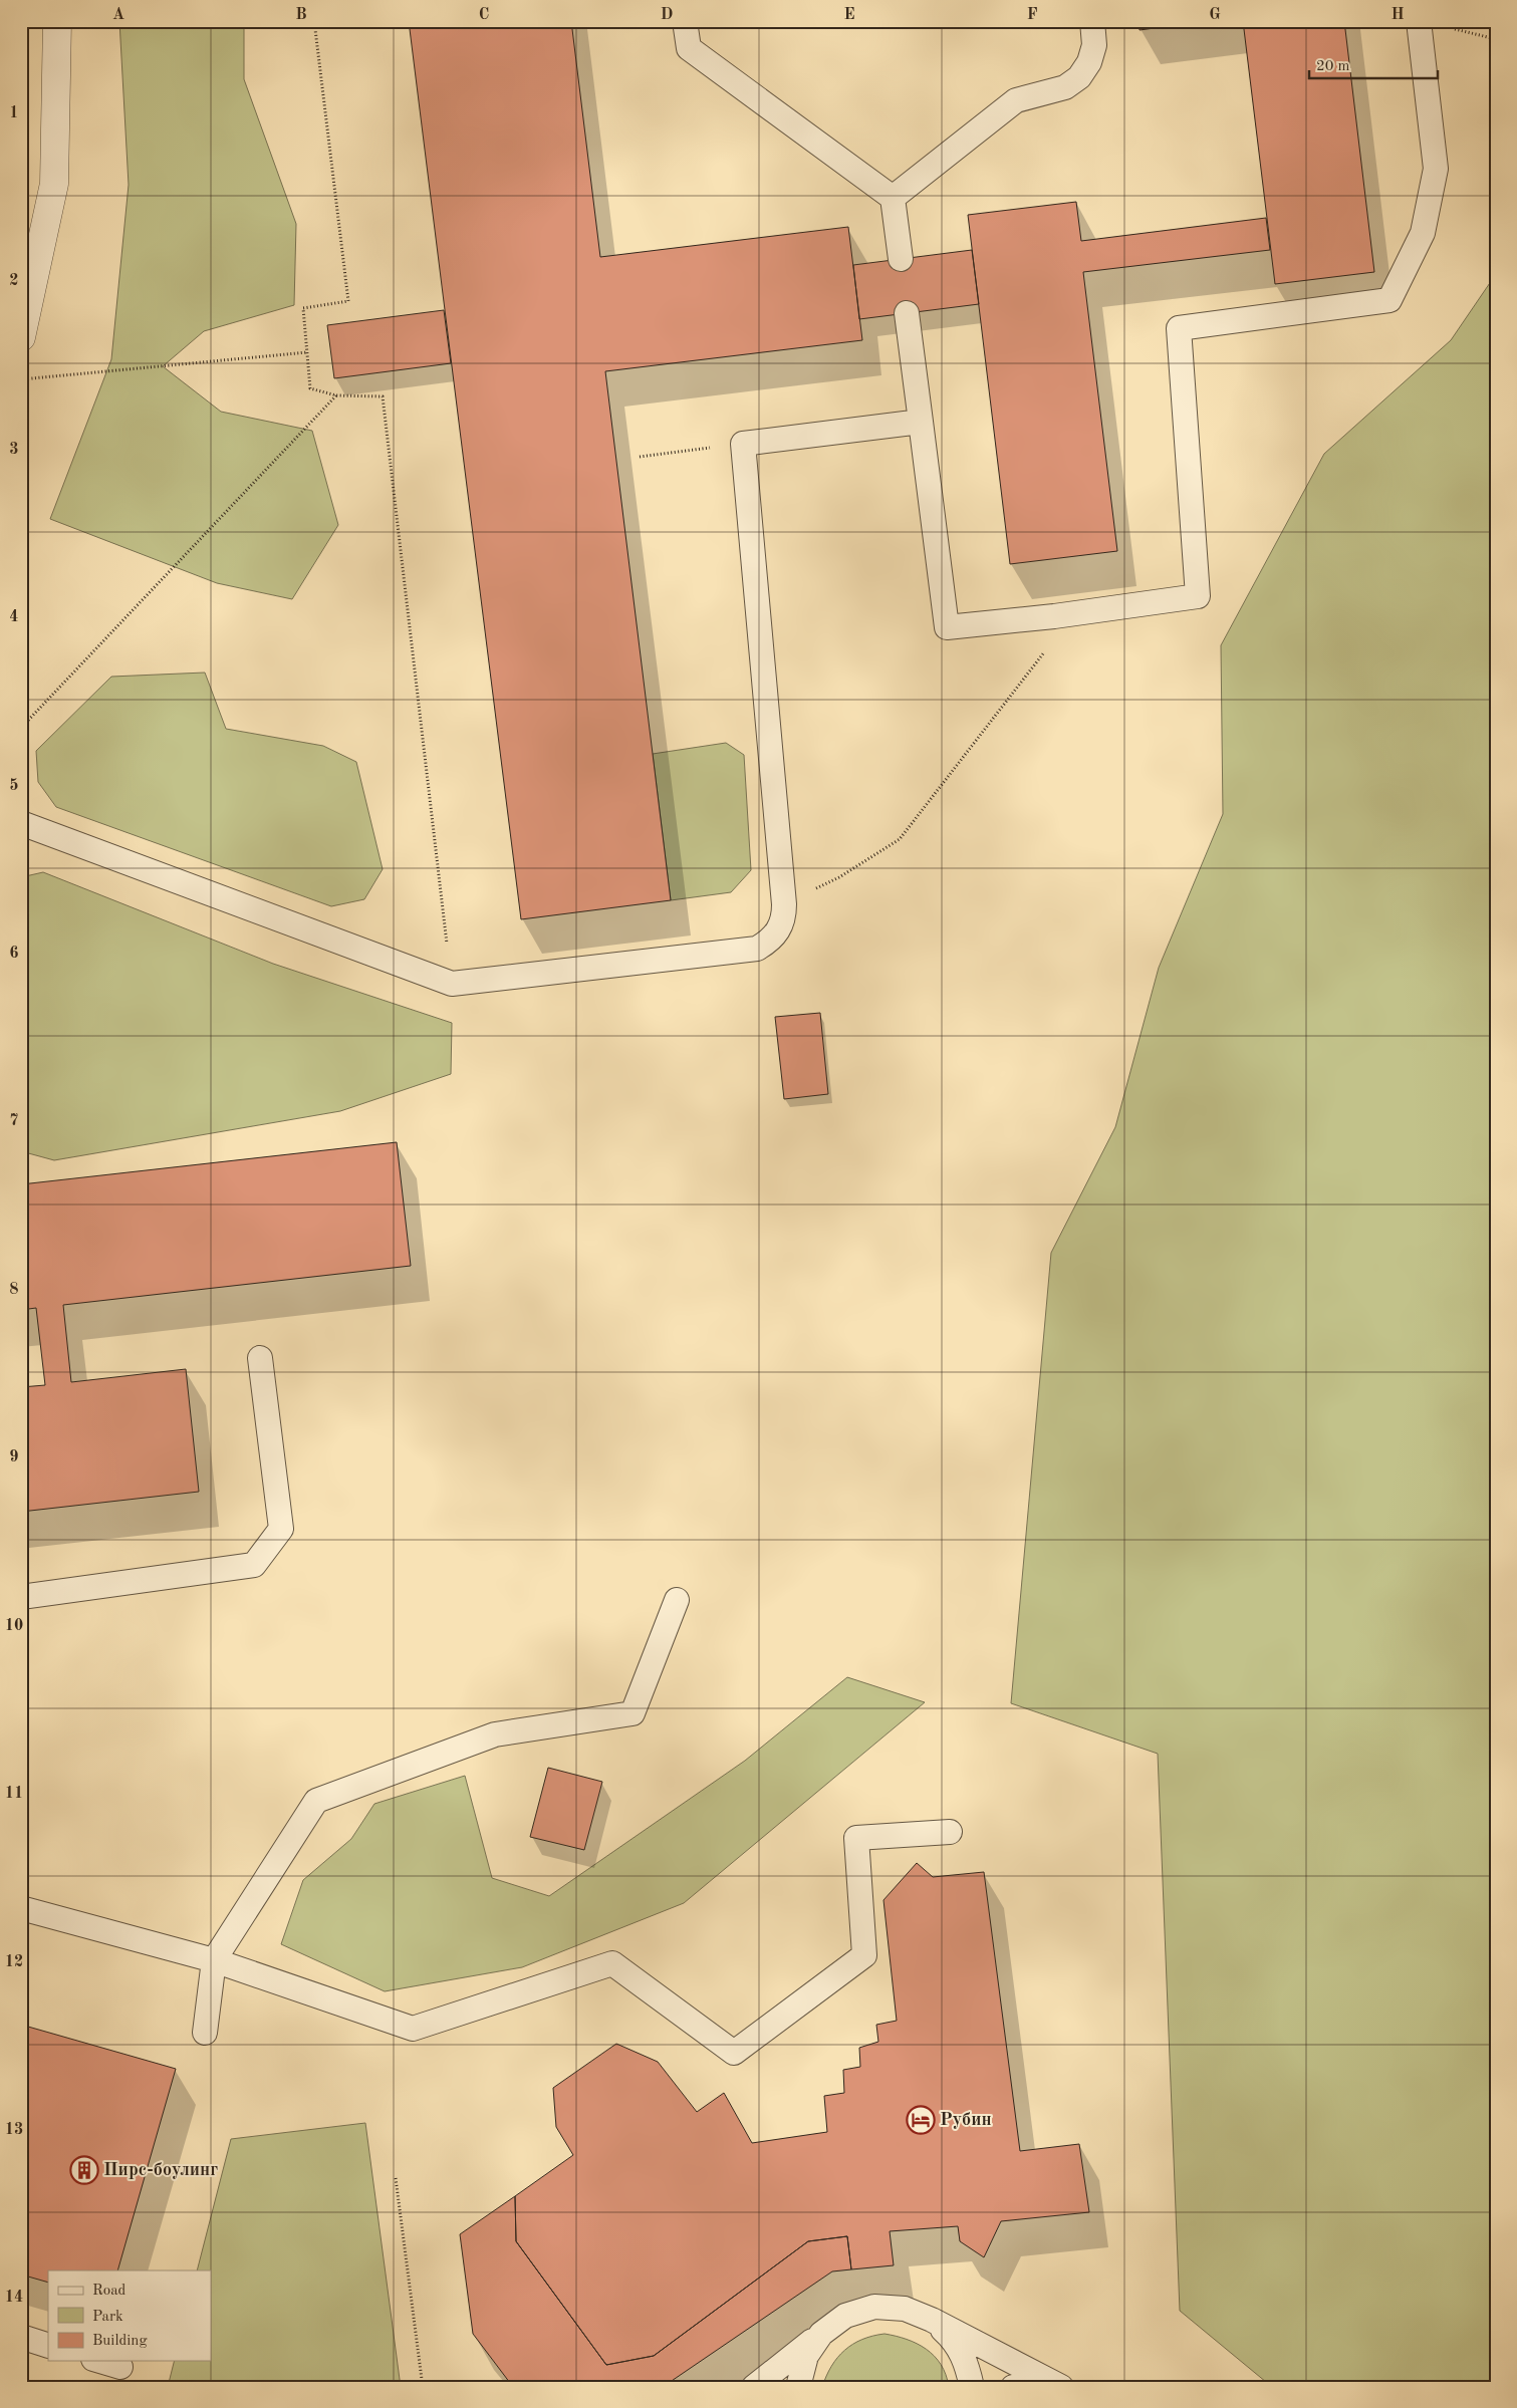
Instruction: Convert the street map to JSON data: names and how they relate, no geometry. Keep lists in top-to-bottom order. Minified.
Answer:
{"places":{"hotel":["Рубин"],"building":["Пирс-боулинг"]},"legend":["Road","Park","Building"],"scale_bar":"20 m","grid":{"columns":["A","B","C","D","E","F","G","H"],"rows":["1","2","3","4","5","6","7","8","9","10","11","12","13","14"]}}
